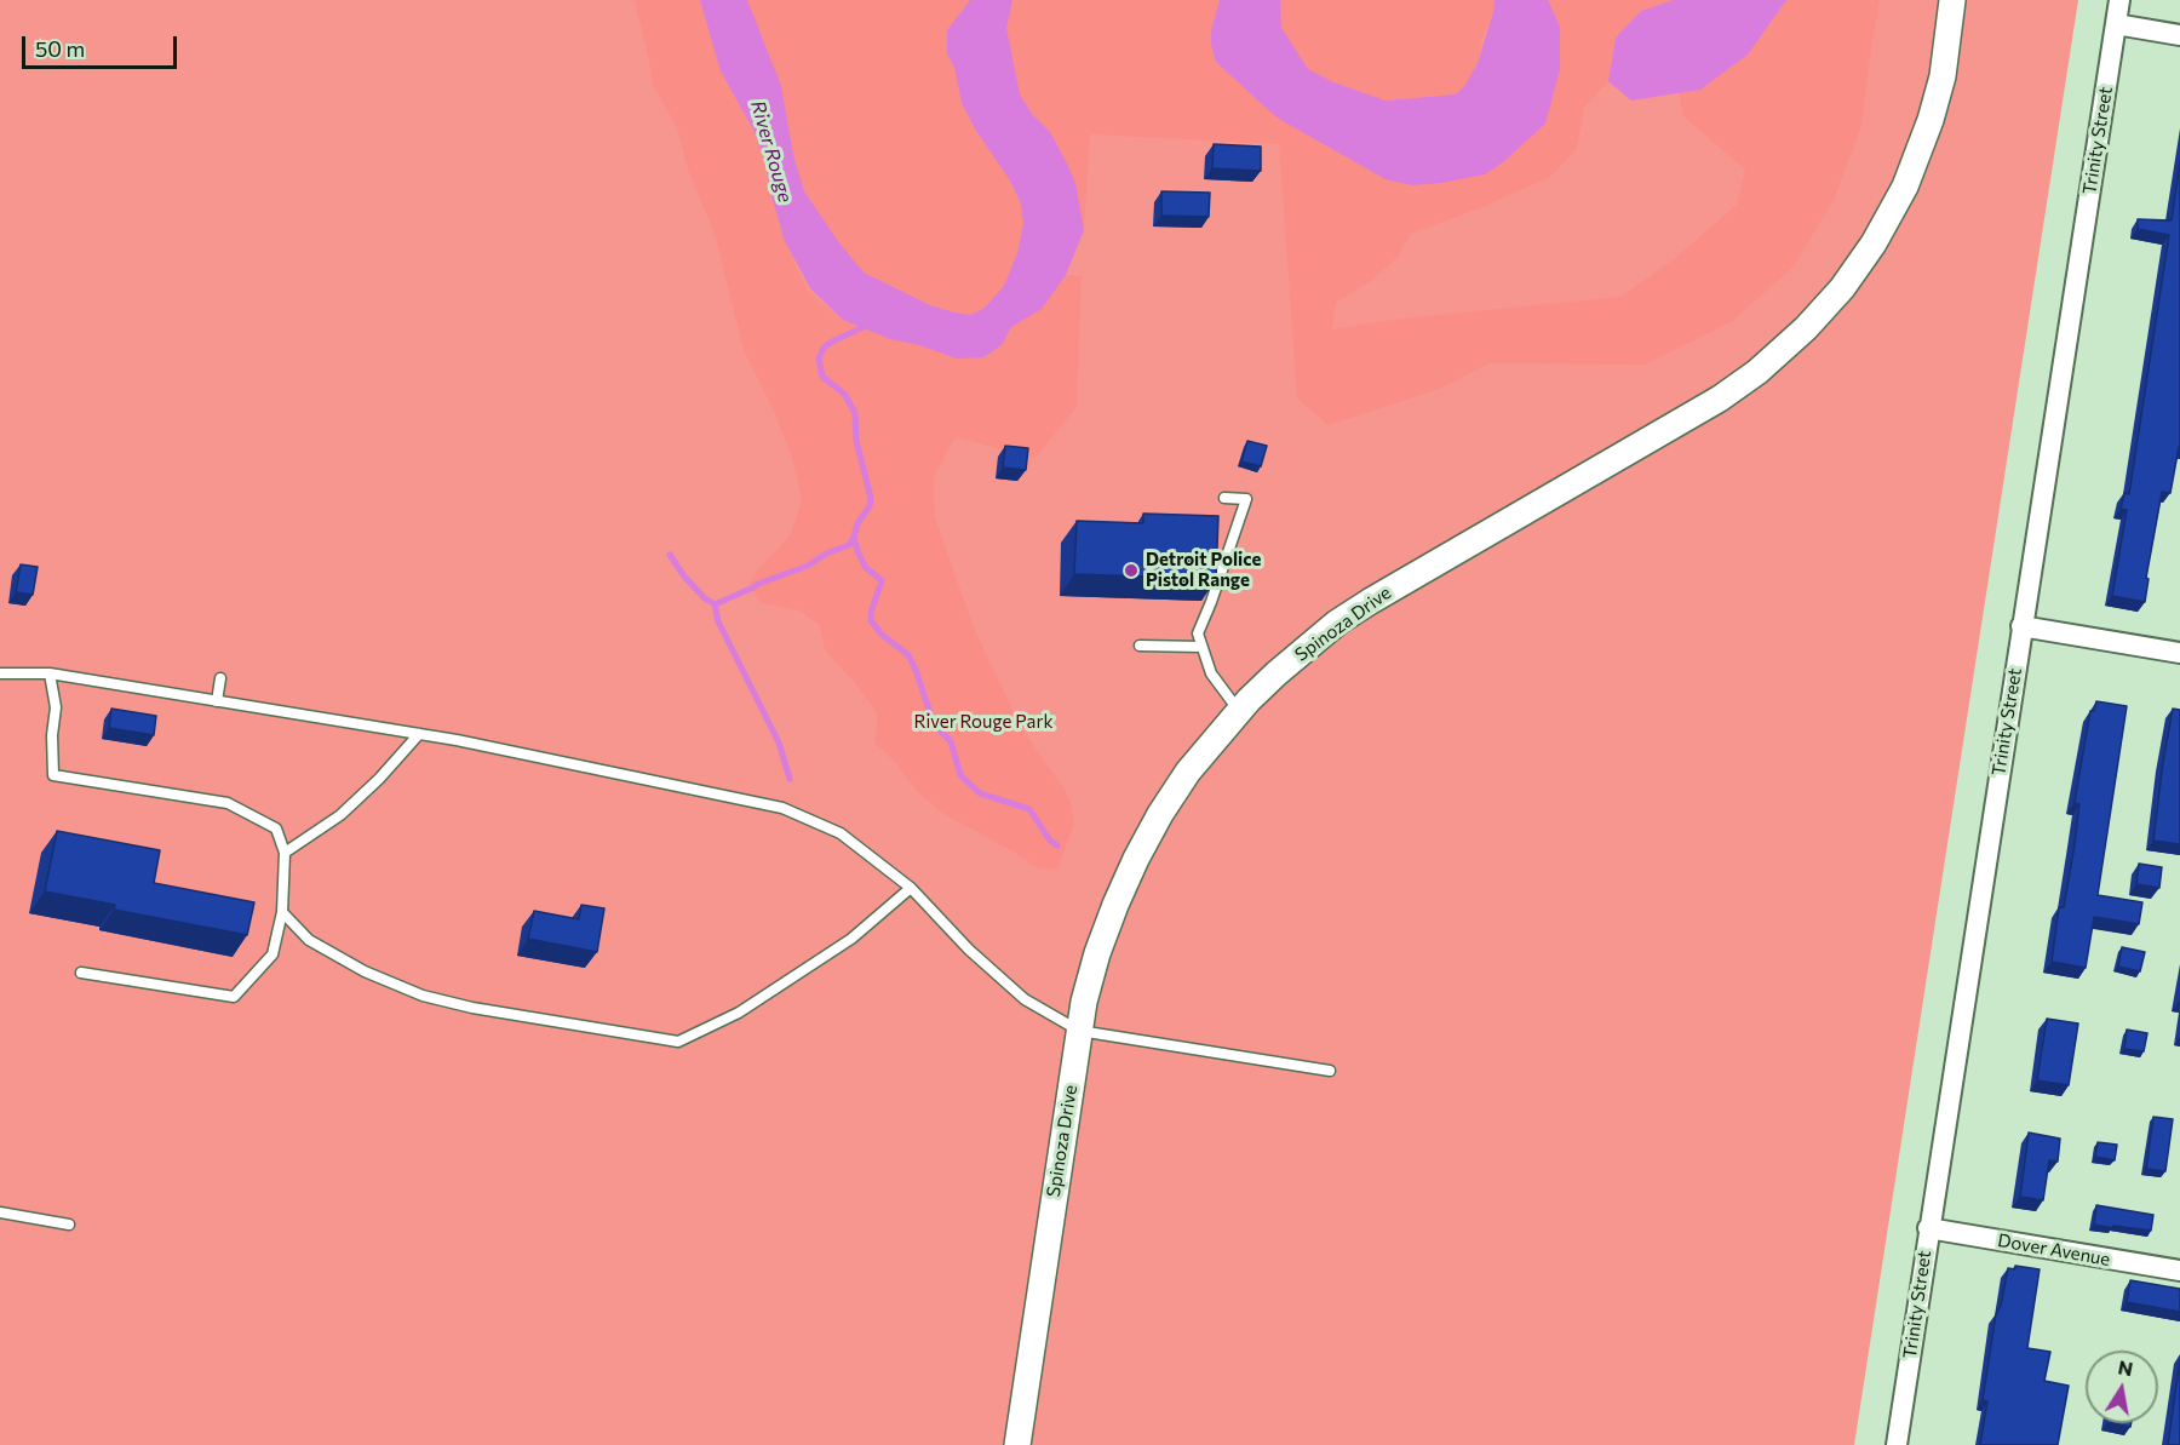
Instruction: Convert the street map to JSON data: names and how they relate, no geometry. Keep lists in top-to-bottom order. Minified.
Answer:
{"streets":{"street":["Trinity Street","Spinoza Drive","Dover Avenue"]},"crossings":[["Trinity Street","Dover Avenue"]],"water":["River Rouge"],"parks":["River Rouge Park"],"places":["Detroit Police Pistol Range"],"scale_bar":"50 m","north":"top"}
